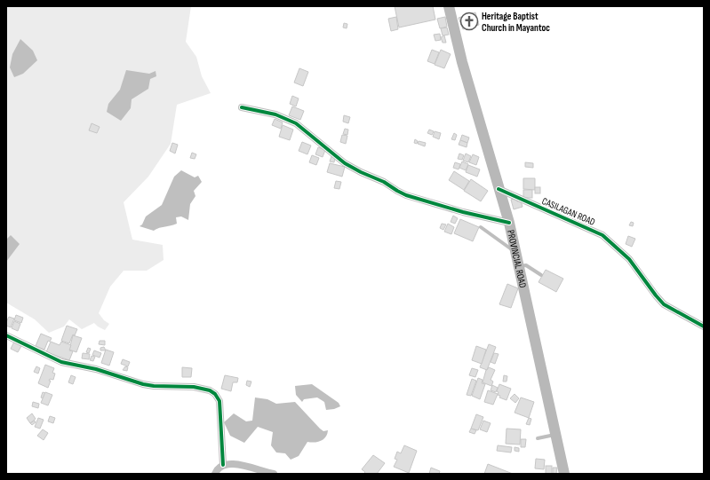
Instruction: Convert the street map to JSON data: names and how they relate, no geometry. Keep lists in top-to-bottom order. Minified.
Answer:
{"streets":{"main road":["PROVINCIAL ROAD"],"street":["CASILAGAN ROAD"]},"crossings":[["CASILAGAN ROAD","PROVINCIAL ROAD"]],"places":{"church":["Heritage Baptist Church in Mayantoc"]}}
